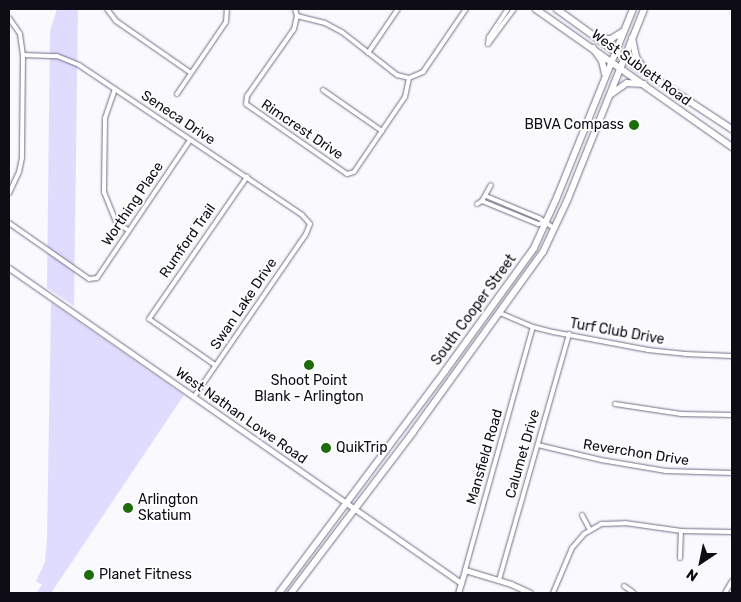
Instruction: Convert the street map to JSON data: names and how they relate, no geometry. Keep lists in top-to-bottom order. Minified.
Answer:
{"streets":{"main road":["West Sublett Road","South Cooper Street"],"street":["Seneca Drive","Rimcrest Drive","Worthing Place","Rumford Trail","Swan Lake Drive","Turf Club Drive","West Nathan Lowe Road","Reverchon Drive","Calumet Drive","Mansfield Road"]},"crossings":[["West Sublett Road","South Cooper Street"],["Seneca Drive","Worthing Place"],["Seneca Drive","Rumford Trail"],["Seneca Drive","Swan Lake Drive"],["Rumford Trail","Swan Lake Drive"],["Swan Lake Drive","West Nathan Lowe Road"],["South Cooper Street","Turf Club Drive"],["South Cooper Street","West Nathan Lowe Road"],["Turf Club Drive","Calumet Drive"],["Turf Club Drive","Mansfield Road"],["West Nathan Lowe Road","Mansfield Road"],["Reverchon Drive","Calumet Drive"]],"places":["BBVA Compass","Shoot Point Blank - Arlington","QuikTrip","Arlington Skatium","Planet Fitness"],"north":"bottom left"}
